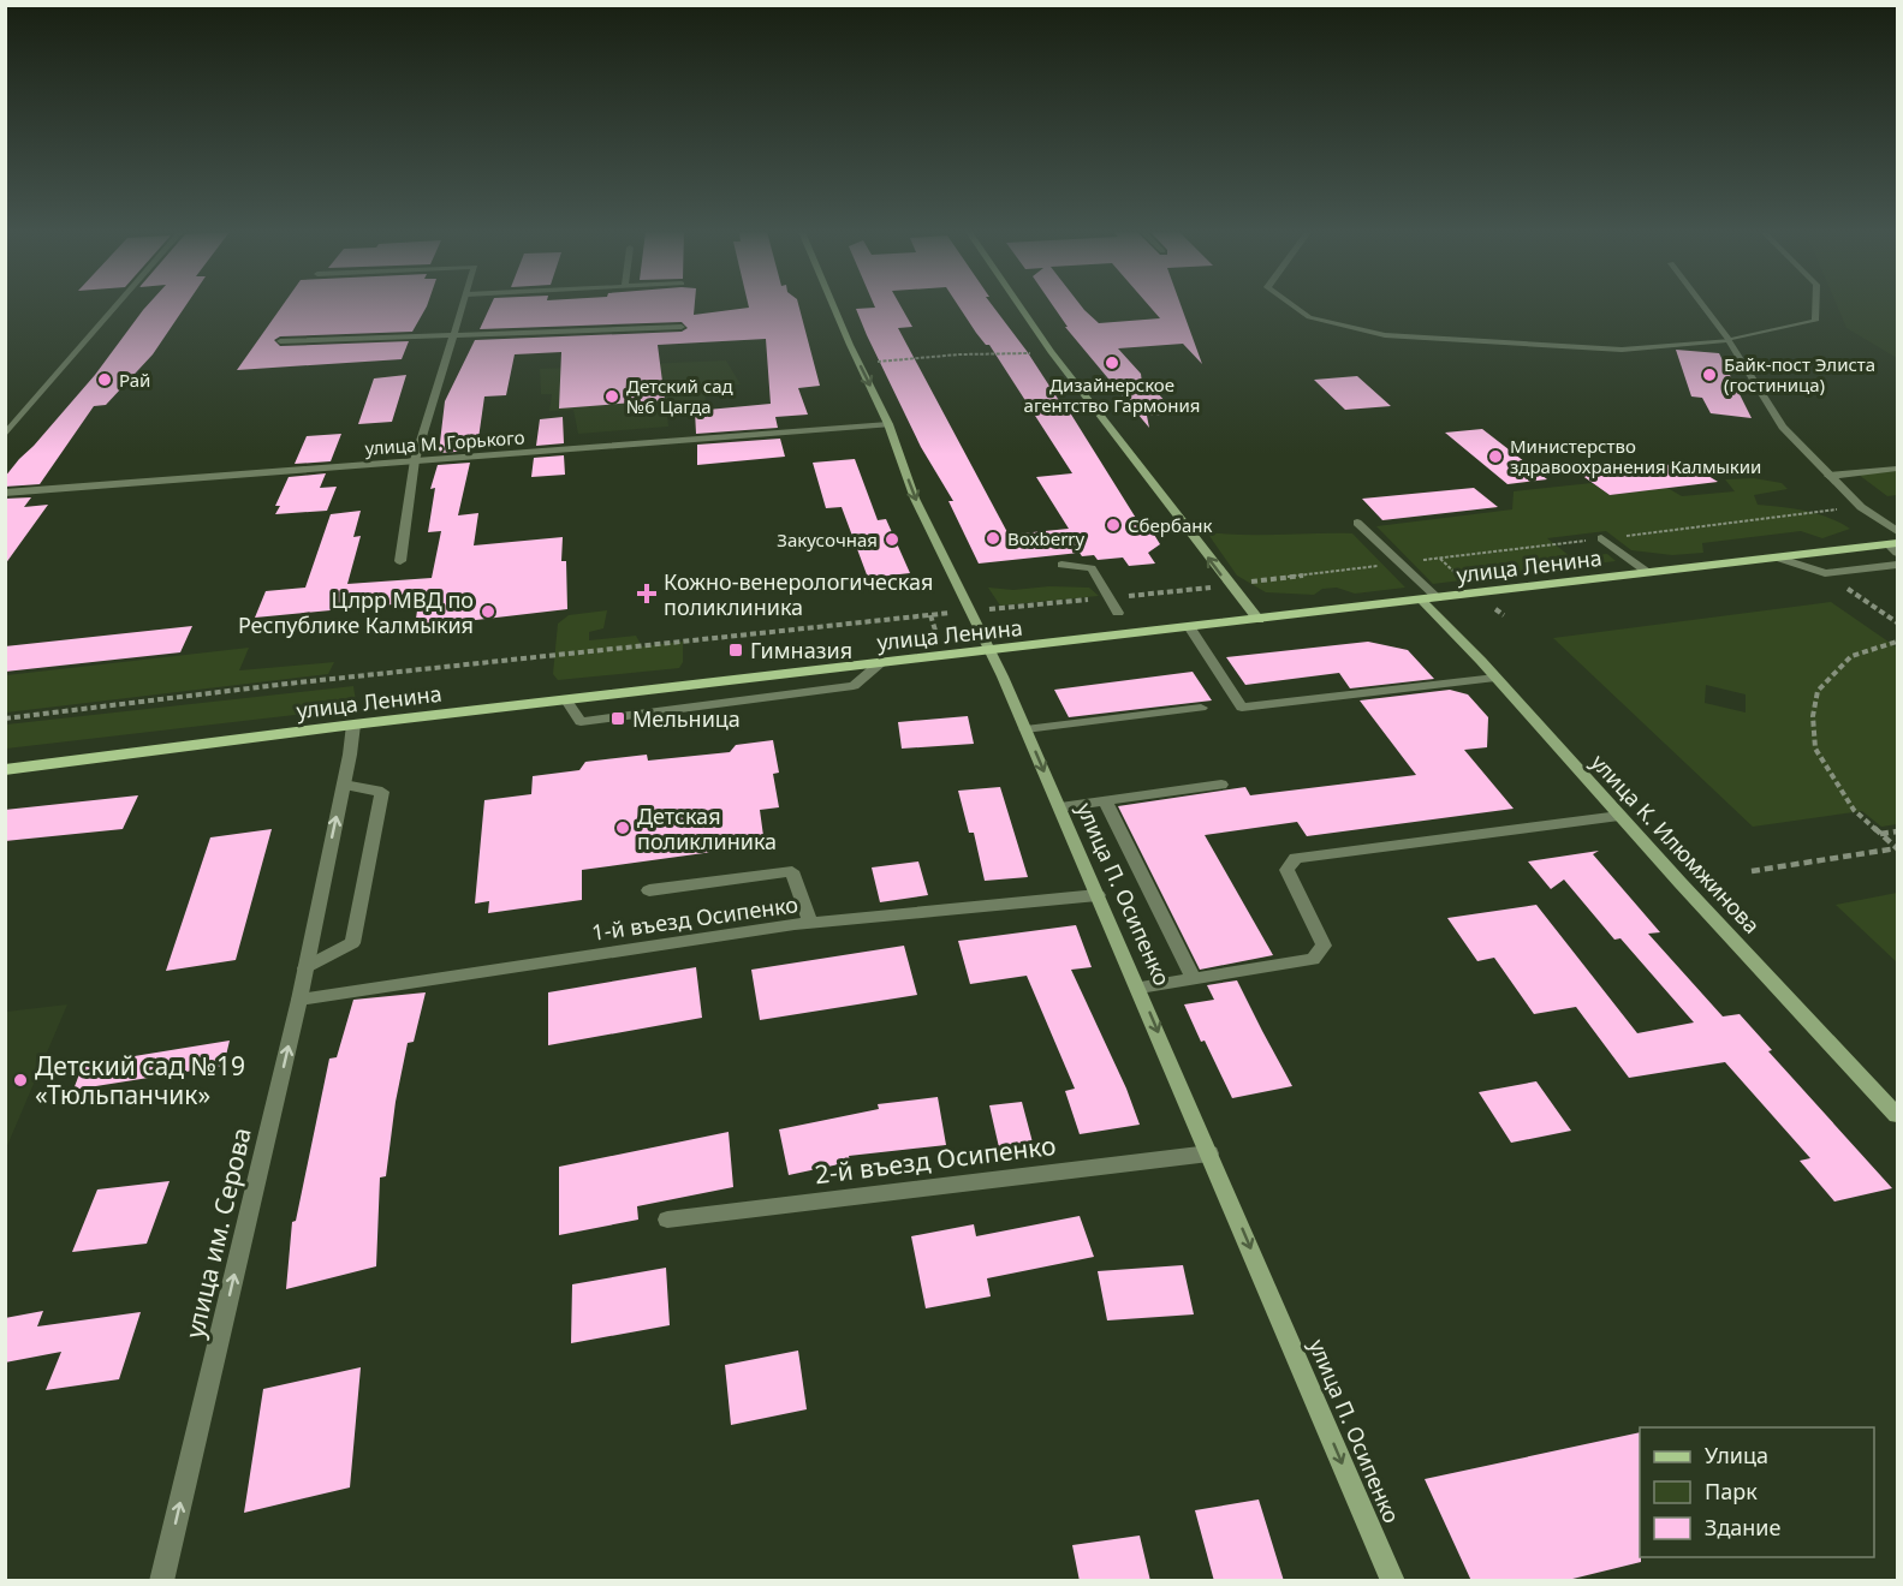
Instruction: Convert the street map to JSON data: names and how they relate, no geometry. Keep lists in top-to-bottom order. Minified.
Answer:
{"streets":{"main road":["улица Ленина","улица К. Илюмжинова","улица П. Осипенко"],"street":["улица М. Горького","1-й въезд Осипенко","2-й въезд Осипенко","улица им. Серова"]},"crossings":[["улица М. Горького","улица П. Осипенко"],["улица Ленина","улица К. Илюмжинова"],["улица Ленина","улица П. Осипенко"],["улица Ленина","улица им. Серова"],["улица П. Осипенко","1-й въезд Осипенко"],["улица П. Осипенко","2-й въезд Осипенко"],["1-й въезд Осипенко","улица им. Серова"]],"one_way":["улица П. Осипенко","улица им. Серова"],"places":{"other":["Дизайнерское агентство Гармония","Байк-пост Элиста (гостиница)","Рай","Детский сад №6 Цагда","Министерство здравоохранения Калмыкии","Сбербанк","Boxberry","Закусoчная","Цлрр МВД по Республике Калмыкия","Детская поликлиника","Детский сад №19 «Тюльпанчик»"],"health":["Кожно-венерологическая поликлиника"],"transit":["Гимназия","Мельница"]},"legend":["Улица","Парк","Здание"]}
